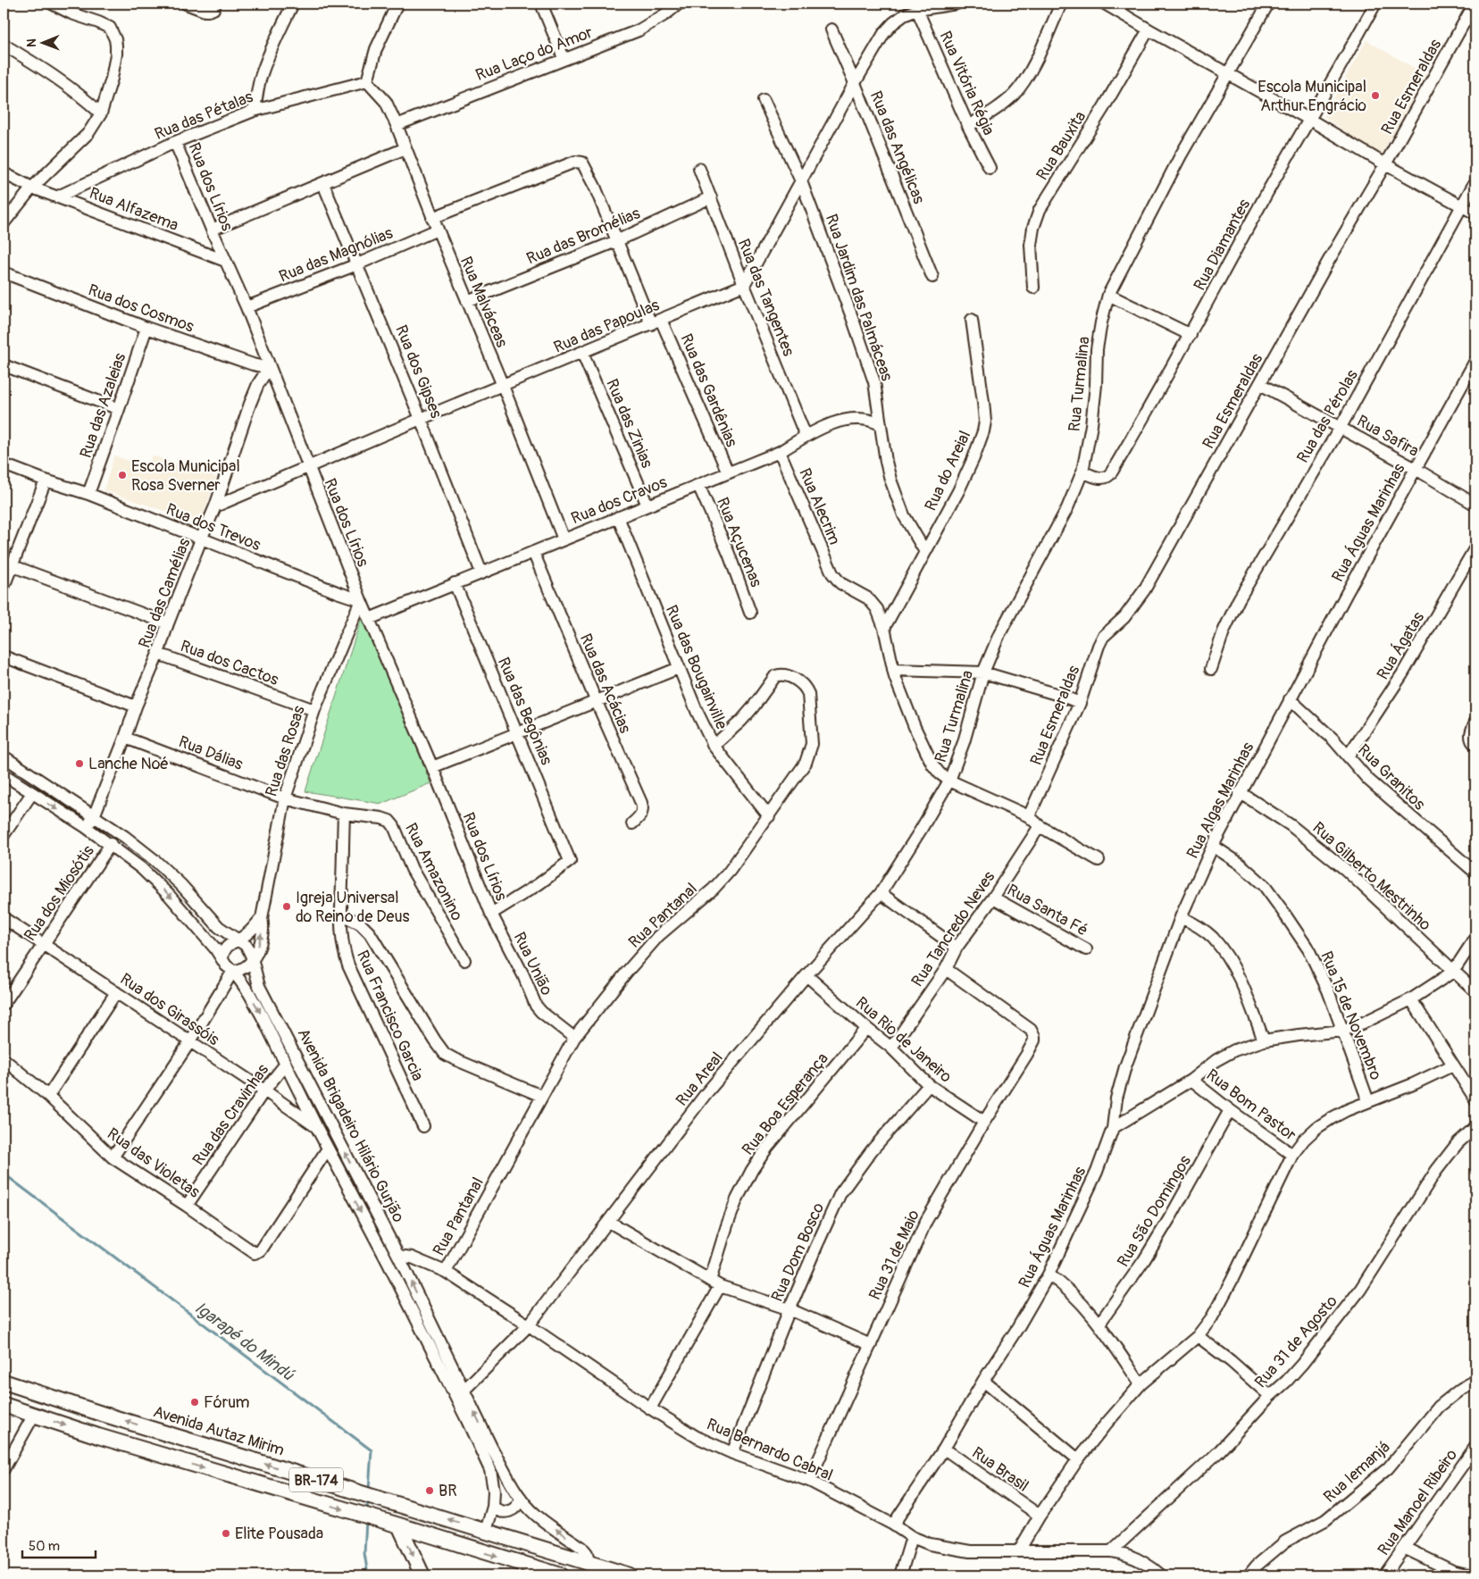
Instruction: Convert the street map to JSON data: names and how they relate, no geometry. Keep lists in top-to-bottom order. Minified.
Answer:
{"streets":{"main road":["Avenida Autaz Mirim","BR-174"],"street":["Rua Laço do Amor","Rua Vitória Régia","Rua Esmeraldas","Rua das Pétalas","Rua Bauxita","Rua das Angélicas","Rua dos Lírios","Rua Alfazema","Rua das Bromélias","Rua Diamantes","Rua das Magnólias","Rua das Tangentes","Rua Jardim das Palmáceas","Rua Malváceas","Rua dos Cosmos","Rua das Papoulas","Rua dos Gipses","Rua Turmalina","Rua das Gardênias","Rua das Azaleias","Rua das Pérolas","Rua das Zinias","Rua Safira","Rua do Areial","Rua dos Cravos","Rua Alecrim","Rua Águas Marinhas","Rua dos Trevos","Rua Açucenas","Rua das Camélias","Rua Ágatas","Rua dos Cactos","Rua das Bougainville","Rua das Acácias","Rua das Begônias","Rua das Rosas","Rua Dálias","Rua Granitos","Rua Algas Marinhas","Rua Amazonino","Rua Gilberto Mestrinho","Rua dos Miosótis","Rua Santa Fé","Rua Pantanal","Rua Tancredo Neves","Rua União","Rua dos Girassóis","Rua Francisco Garcia","Rua 15 de Novembro","Rua Rio de Janeiro","Rua Areal","Rua Boa Esperança","Rua Bom Pastor","Rua das Cravinhas","Avenida Brigadeiro Hilário Gurjão","Rua das Violetas","Rua São Domingos","Rua Dom Bosco","Rua 31 de Maio","Rua 31 de Agosto","Rua Bernardo Cabral","Rua Brasil","Rua Iemanjá","Rua Manoel Ribeiro"]},"crossings":[["Rua Laço do Amor","Rua Malváceas"],["Rua Esmeraldas","Rua Safira"],["Rua das Pétalas","Rua dos Lírios"],["Rua das Pétalas","Rua Alfazema"],["Rua das Pétalas","Rua Malváceas"],["Rua dos Lírios","Rua Alfazema"],["Rua dos Lírios","Rua das Magnólias"],["Rua dos Lírios","Rua dos Cosmos"],["Rua dos Lírios","Rua das Papoulas"],["Rua dos Lírios","Rua dos Cravos"],["Rua dos Lírios","Rua dos Trevos"],["Rua dos Lírios","Rua das Camélias"],["Rua dos Lírios","Rua das Begônias"],["Rua dos Lírios","Rua das Rosas"],["Rua dos Lírios","Rua União"],["Rua das Bromélias","Rua das Tangentes"],["Rua das Bromélias","Rua Malváceas"],["Rua das Bromélias","Rua das Gardênias"],["Rua Diamantes","Rua Turmalina"],["Rua das Magnólias","Rua Malváceas"],["Rua das Magnólias","Rua dos Gipses"],["Rua das Tangentes","Rua das Papoulas"],["Rua das Tangentes","Rua dos Cravos"],["Rua Jardim das Palmáceas","Rua do Areial"],["Rua Jardim das Palmáceas","Rua dos Cravos"],["Rua Malváceas","Rua das Papoulas"],["Rua Malváceas","Rua das Gardênias"],["Rua Malváceas","Rua dos Cravos"],["Rua dos Cosmos","Rua das Azaleias"],["Rua dos Cosmos","Rua das Camélias"],["Rua das Papoulas","Rua dos Gipses"],["Rua das Papoulas","Rua das Gardênias"],["Rua das Papoulas","Rua das Zinias"],["Rua das Papoulas","Rua das Camélias"],["Rua dos Gipses","Rua dos Cravos"],["Rua Turmalina","Rua Areal"],["Rua das Gardênias","Rua dos Cravos"],["Rua das Azaleias","Rua dos Trevos"],["Rua das Pérolas","Rua Safira"],["Rua das Zinias","Rua dos Cravos"],["Rua Safira","Rua Águas Marinhas"],["Rua dos Cravos","Rua Alecrim"],["Rua dos Cravos","Rua Açucenas"],["Rua dos Cravos","Rua das Bougainville"],["Rua dos Cravos","Rua das Acácias"],["Rua dos Cravos","Rua das Begônias"],["Rua Águas Marinhas","Rua Granitos"],["Rua Águas Marinhas","Rua Algas Marinhas"],["Rua Águas Marinhas","Rua Bernardo Cabral"],["Rua Águas Marinhas","Rua Brasil"],["Rua dos Trevos","Rua das Camélias"],["Rua dos Trevos","Rua das Rosas"],["Rua das Camélias","Rua dos Cactos"],["Rua das Camélias","Rua Dálias"],["Rua das Camélias","Avenida Brigadeiro Hilário Gurjão"],["Rua Ágatas","Rua Granitos"],["Rua dos Cactos","Rua das Rosas"],["Rua das Bougainville","Rua Pantanal"],["Rua das Begônias","Rua União"],["Rua das Rosas","Rua Dálias"],["Rua das Rosas","Rua Amazonino"],["Rua das Rosas","Avenida Brigadeiro Hilário Gurjão"],["Rua Dálias","Rua Amazonino"],["Rua Granitos","Rua Algas Marinhas"],["Rua Algas Marinhas","Rua Gilberto Mestrinho"],["Rua Algas Marinhas","Rua 15 de Novembro"],["Rua Amazonino","Rua Francisco Garcia"],["Rua dos Miosótis","Rua dos Girassóis"],["Rua dos Miosótis","Avenida Brigadeiro Hilário Gurjão"],["Rua Santa Fé","Rua Tancredo Neves"],["Rua Pantanal","Rua União"],["Rua Pantanal","Rua Bernardo Cabral"],["Rua Tancredo Neves","Rua Rio de Janeiro"],["Rua Tancredo Neves","Rua 31 de Maio"],["Rua dos Girassóis","Rua das Cravinhas"],["Rua dos Girassóis","Avenida Brigadeiro Hilário Gurjão"],["Rua Rio de Janeiro","Rua Areal"],["Rua Rio de Janeiro","Rua Boa Esperança"],["Rua Rio de Janeiro","Rua Dom Bosco"],["Rua Rio de Janeiro","Rua 31 de Maio"],["Rua Areal","Avenida Brigadeiro Hilário Gurjão"],["Rua Areal","Rua Bernardo Cabral"],["Rua Bom Pastor","Rua São Domingos"],["Rua das Cravinhas","Avenida Brigadeiro Hilário Gurjão"],["Rua das Cravinhas","Rua das Violetas"],["Avenida Brigadeiro Hilário Gurjão","Rua das Violetas"],["Avenida Brigadeiro Hilário Gurjão","Avenida Autaz Mirim"],["Avenida Brigadeiro Hilário Gurjão","Rua Bernardo Cabral"],["Rua Dom Bosco","Rua Bernardo Cabral"],["Rua 31 de Maio","Rua Bernardo Cabral"],["Rua 31 de Agosto","Rua Bernardo Cabral"]],"water":["Igarapé do Mindú"],"places":["Escola Municipal Arthur Engrácio","Escola Municipal Rosa Sverner","Lanche Noé","Igreja Universal do Reino de Deus","Fórum","BR","Elite Pousada"],"scale_bar":"50 m","north":"left"}
